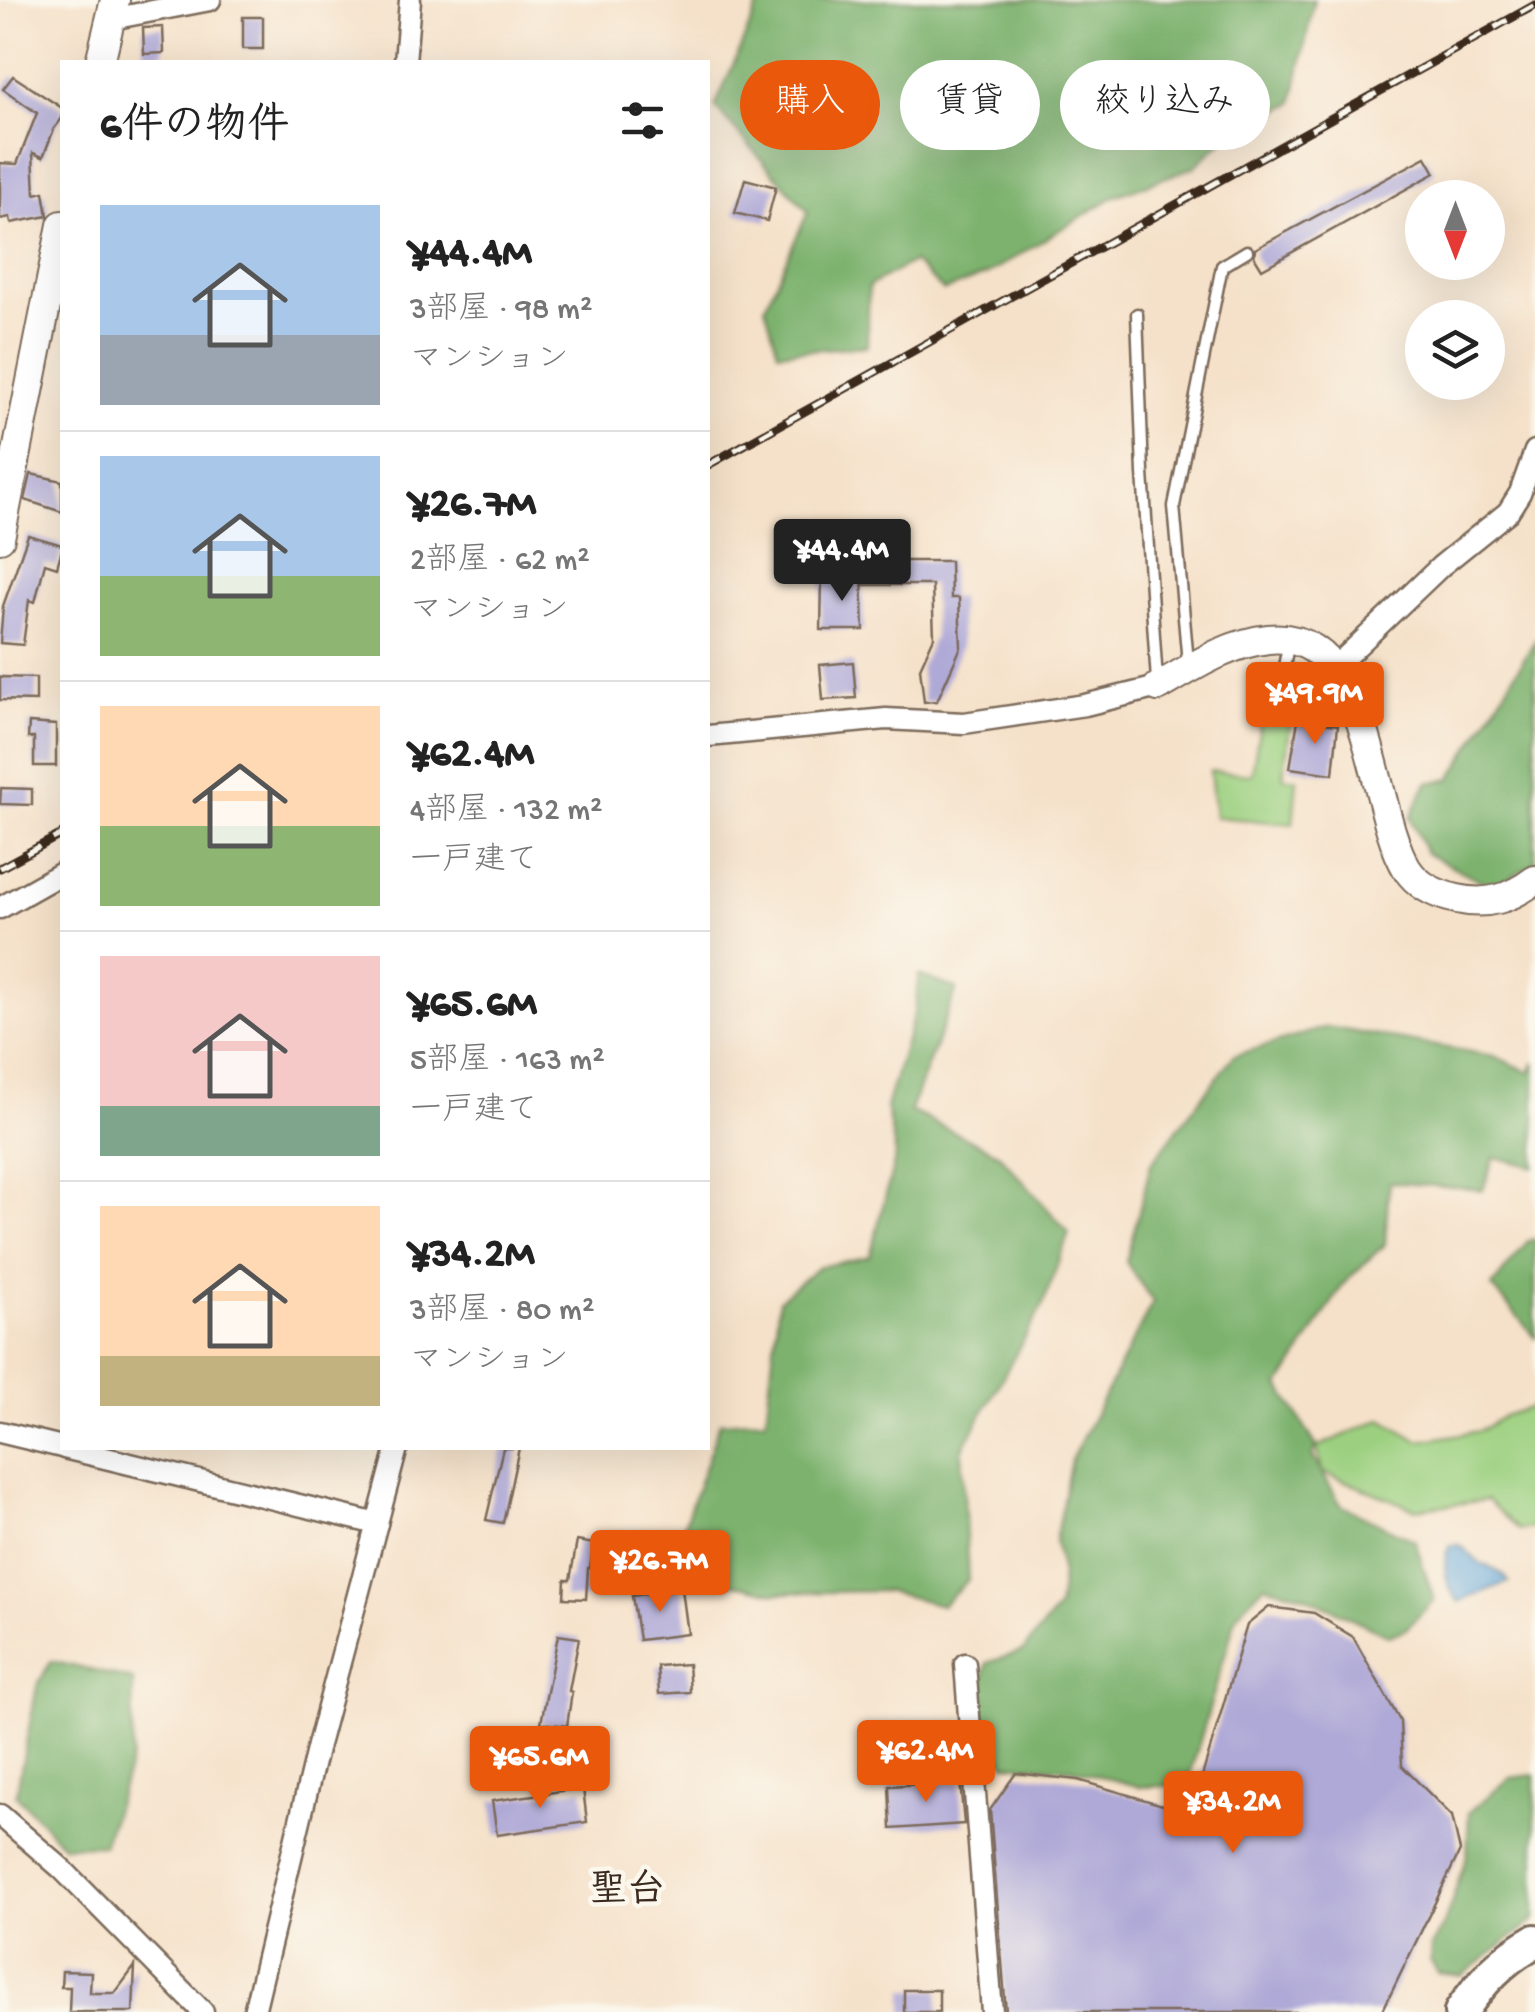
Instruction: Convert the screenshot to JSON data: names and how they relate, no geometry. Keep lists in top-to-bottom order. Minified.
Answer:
{"districts":["聖台"],"north":"bottom","page":{"chip":["購入","賃貸","絞り込み"],"heading":"6件の物件","list":[{"name":"¥44.4M","note":"3部屋 · 98 m² · マンション"},{"name":"¥26.7M","note":"2部屋 · 62 m² · マンション"},{"name":"¥62.4M","note":"4部屋 · 132 m² · 一戸建て"},{"name":"¥65.6M","note":"5部屋 · 163 m² · 一戸建て"},{"name":"¥34.2M","note":"3部屋 · 80 m² · マンション"}],"price":["¥44.4M","¥49.9M","¥26.7M","¥62.4M","¥65.6M","¥34.2M"]}}
